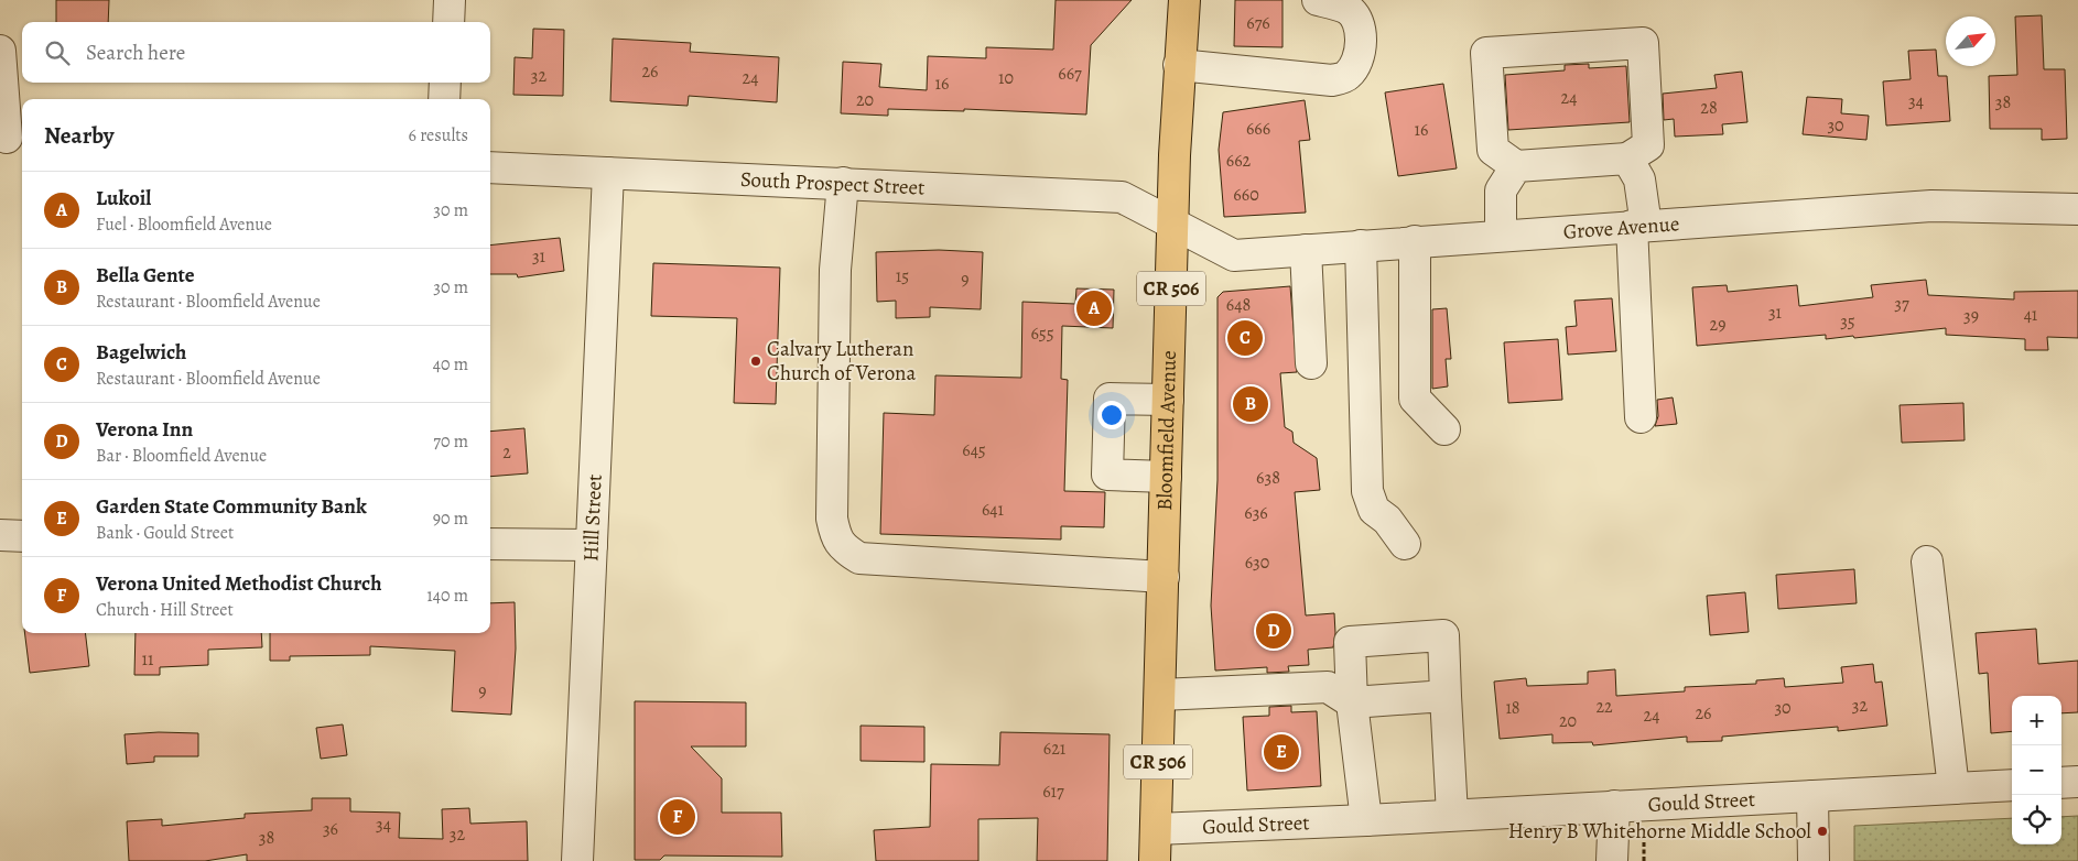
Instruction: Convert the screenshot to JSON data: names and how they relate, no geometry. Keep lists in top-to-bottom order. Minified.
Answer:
{"streets":{"main road":["CR 506","Bloomfield Avenue"],"street":["South Prospect Street","Grove Avenue","Hill Street","Gould Street"]},"crossings":[["South Prospect Street","Grove Avenue"],["South Prospect Street","Bloomfield Avenue"],["South Prospect Street","Hill Street"],["Grove Avenue","Bloomfield Avenue"],["Bloomfield Avenue","Gould Street"]],"places":["Calvary Lutheran Church of Verona","Henry B Whitehorne Middle School"],"house_numbers":["676","26","667","32","24","10","16","24","20","34","38","28","30","666","16","662","660","31","15","9","37","648","31","41","39","35","29","655","645","2","638","641","636","630","11","9","32","22","18","30","26","24","20","621","617","34","36","32","38"],"north":"top right","page":{"search":"Search here","heading":["Nearby","6 results"],"list":[{"mark":"A","name":"Lukoil","note":"Fuel · Bloomfield Avenue","value":"30 m"},{"mark":"B","name":"Bella Gente","note":"Restaurant · Bloomfield Avenue","value":"30 m"},{"mark":"C","name":"Bagelwich","note":"Restaurant · Bloomfield Avenue","value":"40 m"},{"mark":"D","name":"Verona Inn","note":"Bar · Bloomfield Avenue","value":"70 m"},{"mark":"E","name":"Garden State Community Bank","note":"Bank · Gould Street","value":"90 m"},{"mark":"F","name":"Verona United Methodist Church","note":"Church · Hill Street","value":"140 m"}],"pins":["A","C","B","D","E","F"],"map_buttons":["+","−"]}}
